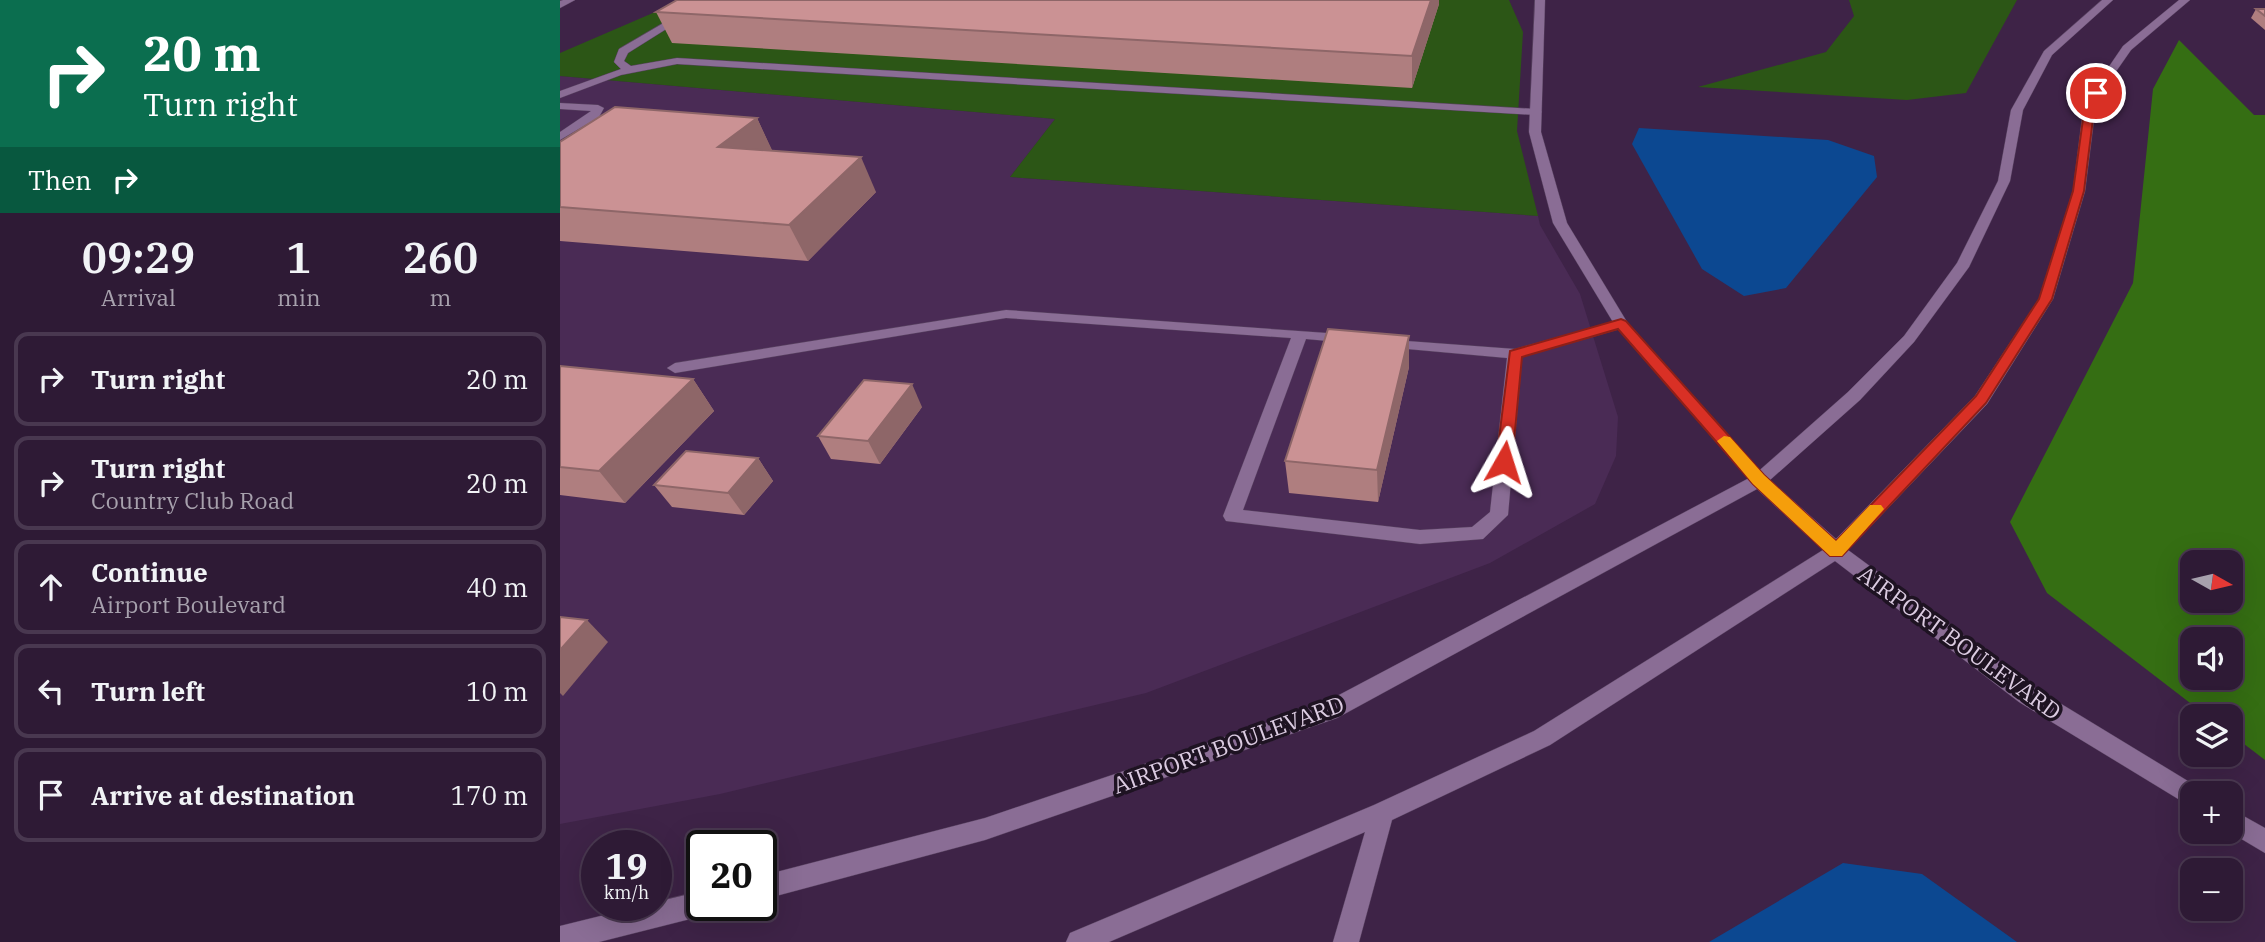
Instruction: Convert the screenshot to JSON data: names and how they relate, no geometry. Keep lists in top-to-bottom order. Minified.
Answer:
{"streets":{"main road":["AIRPORT BOULEVARD"]},"north":"right","page":{"turn":["20 m","Turn right"],"then":"Then","eta":["09:29","Arrival","1","min","260","m"],"list":[{"name":"Turn right","value":"20 m"},{"name":"Turn right","note":"Country Club Road","value":"20 m"},{"name":"Continue","note":"Airport Boulevard","value":"40 m"},{"name":"Turn left","value":"10 m"},{"name":"Arrive at destination","value":"170 m"}],"map_buttons":["+","−"],"speed":"19 km/h","limit":"20"}}
